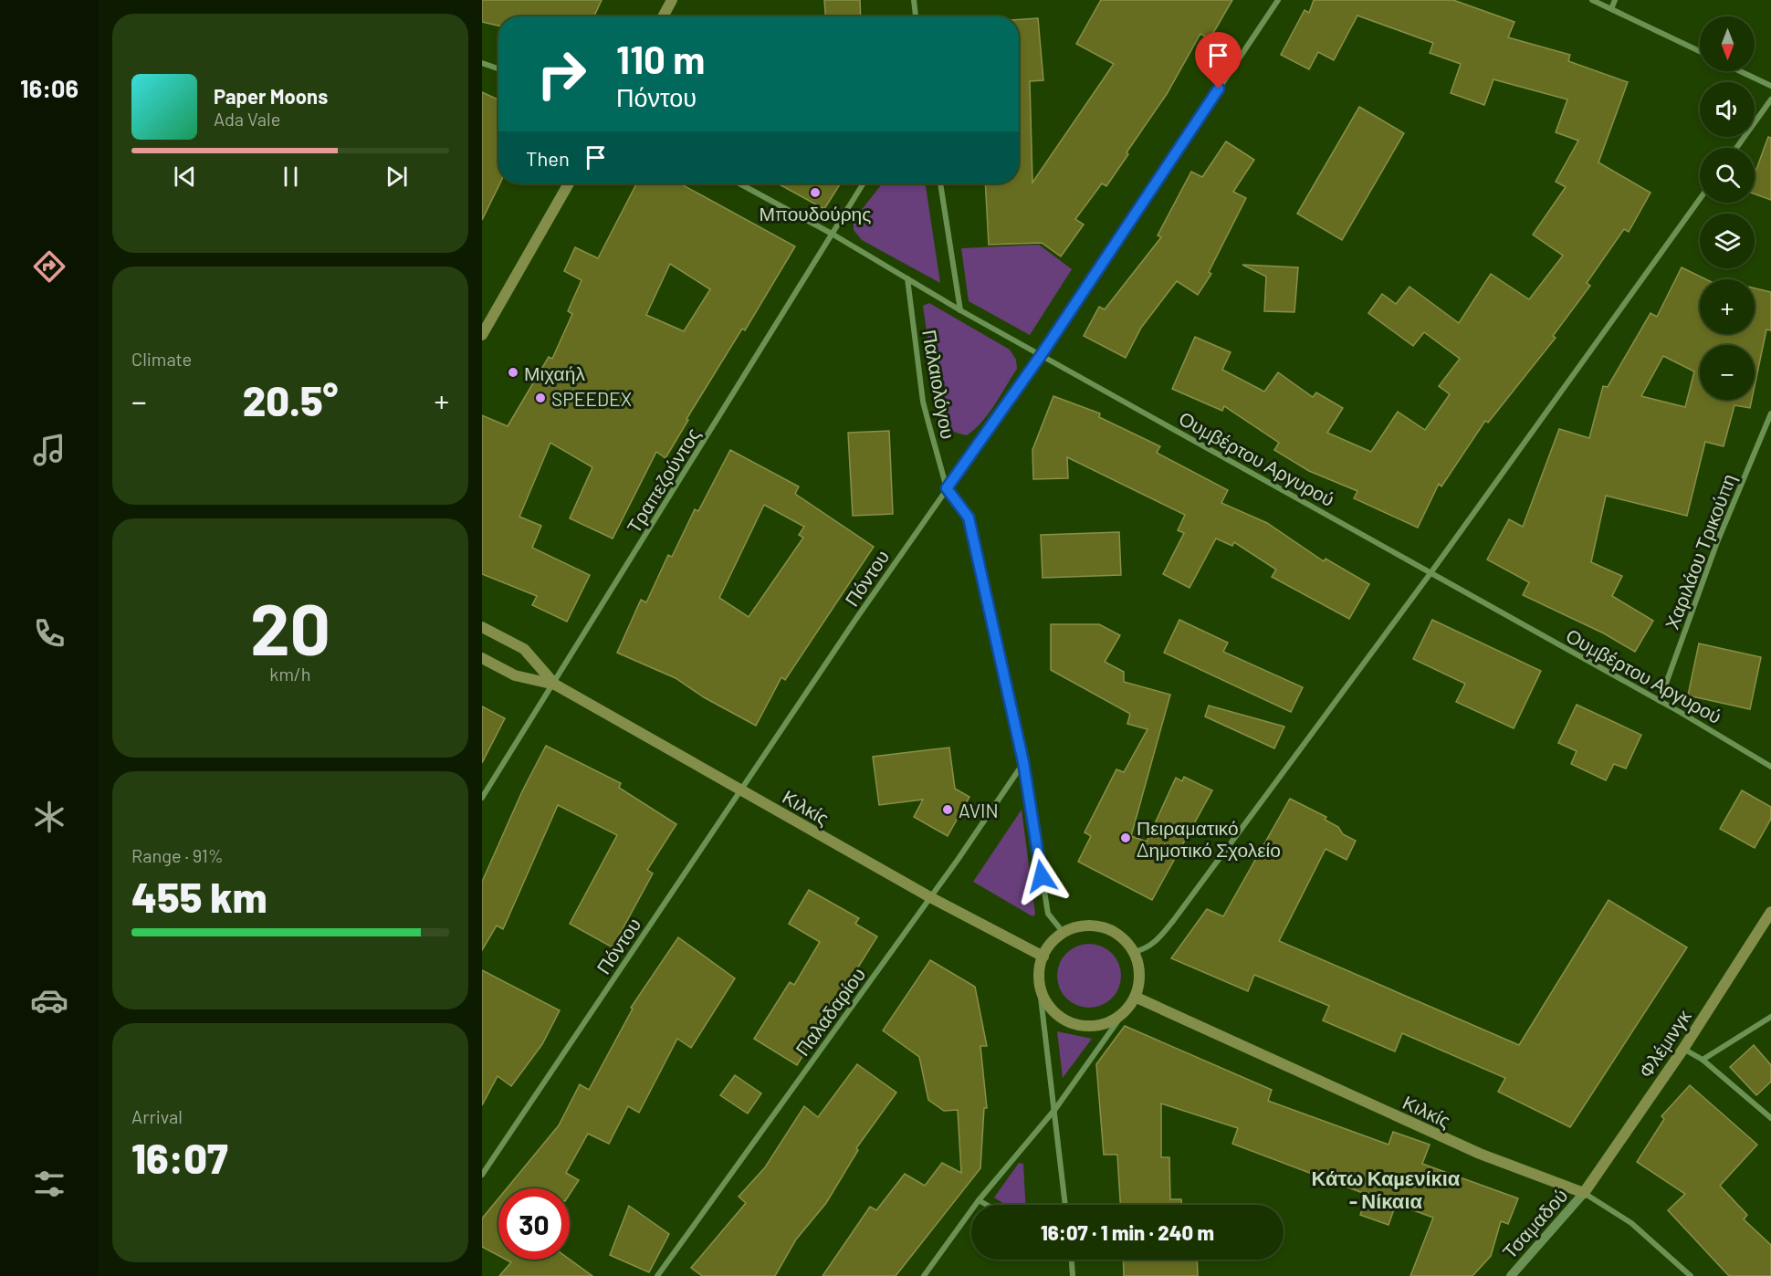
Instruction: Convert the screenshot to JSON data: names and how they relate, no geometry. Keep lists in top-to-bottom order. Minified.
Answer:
{"streets":{"main road":["Κιλκίς","Φλέμινγκ"],"street":["Παλαιολόγου","Ουμβέρτου Αργυρού","Τραπεζούντος","Χαριλάου Τρικούπη","Πόντου","Παλαδαρίου","Τσαμαδού"]},"crossings":[["Παλαιολόγου","Ουμβέρτου Αργυρού"],["Παλαιολόγου","Πόντου"],["Παλαιολόγου","Κιλκίς"],["Παλαιολόγου","Παλαδαρίου"],["Ουμβέρτου Αργυρού","Τραπεζούντος"],["Ουμβέρτου Αργυρού","Χαριλάου Τρικούπη"],["Ουμβέρτου Αργυρού","Πόντου"],["Τραπεζούντος","Κιλκίς"],["Πόντου","Κιλκίς"],["Κιλκίς","Παλαδαρίου"],["Κιλκίς","Φλέμινγκ"],["Κιλκίς","Τσαμαδού"],["Φλέμινγκ","Τσαμαδού"]],"districts":["Κάτω Καμενίκια - Νίκαια"],"places":["Μπουδούρης","Μιχαήλ","SPEEDEX","AVIN","Πειραματικό Δημοτικό Σχολείο"],"north":"bottom","page":{"tabs":"16:06","map_buttons":["+","−"],"turn":["110 m","Πόντου"],"song":["Paper Moons","Ada Vale"],"then":"Then","tile":["Climate",["20","km/h"],["Range · 91%","455 km"],["Arrival","16:07"]],"heat":["−","20.5°","+"],"limit":"30","trip":"16:07 · 1 min · 240 m"}}
